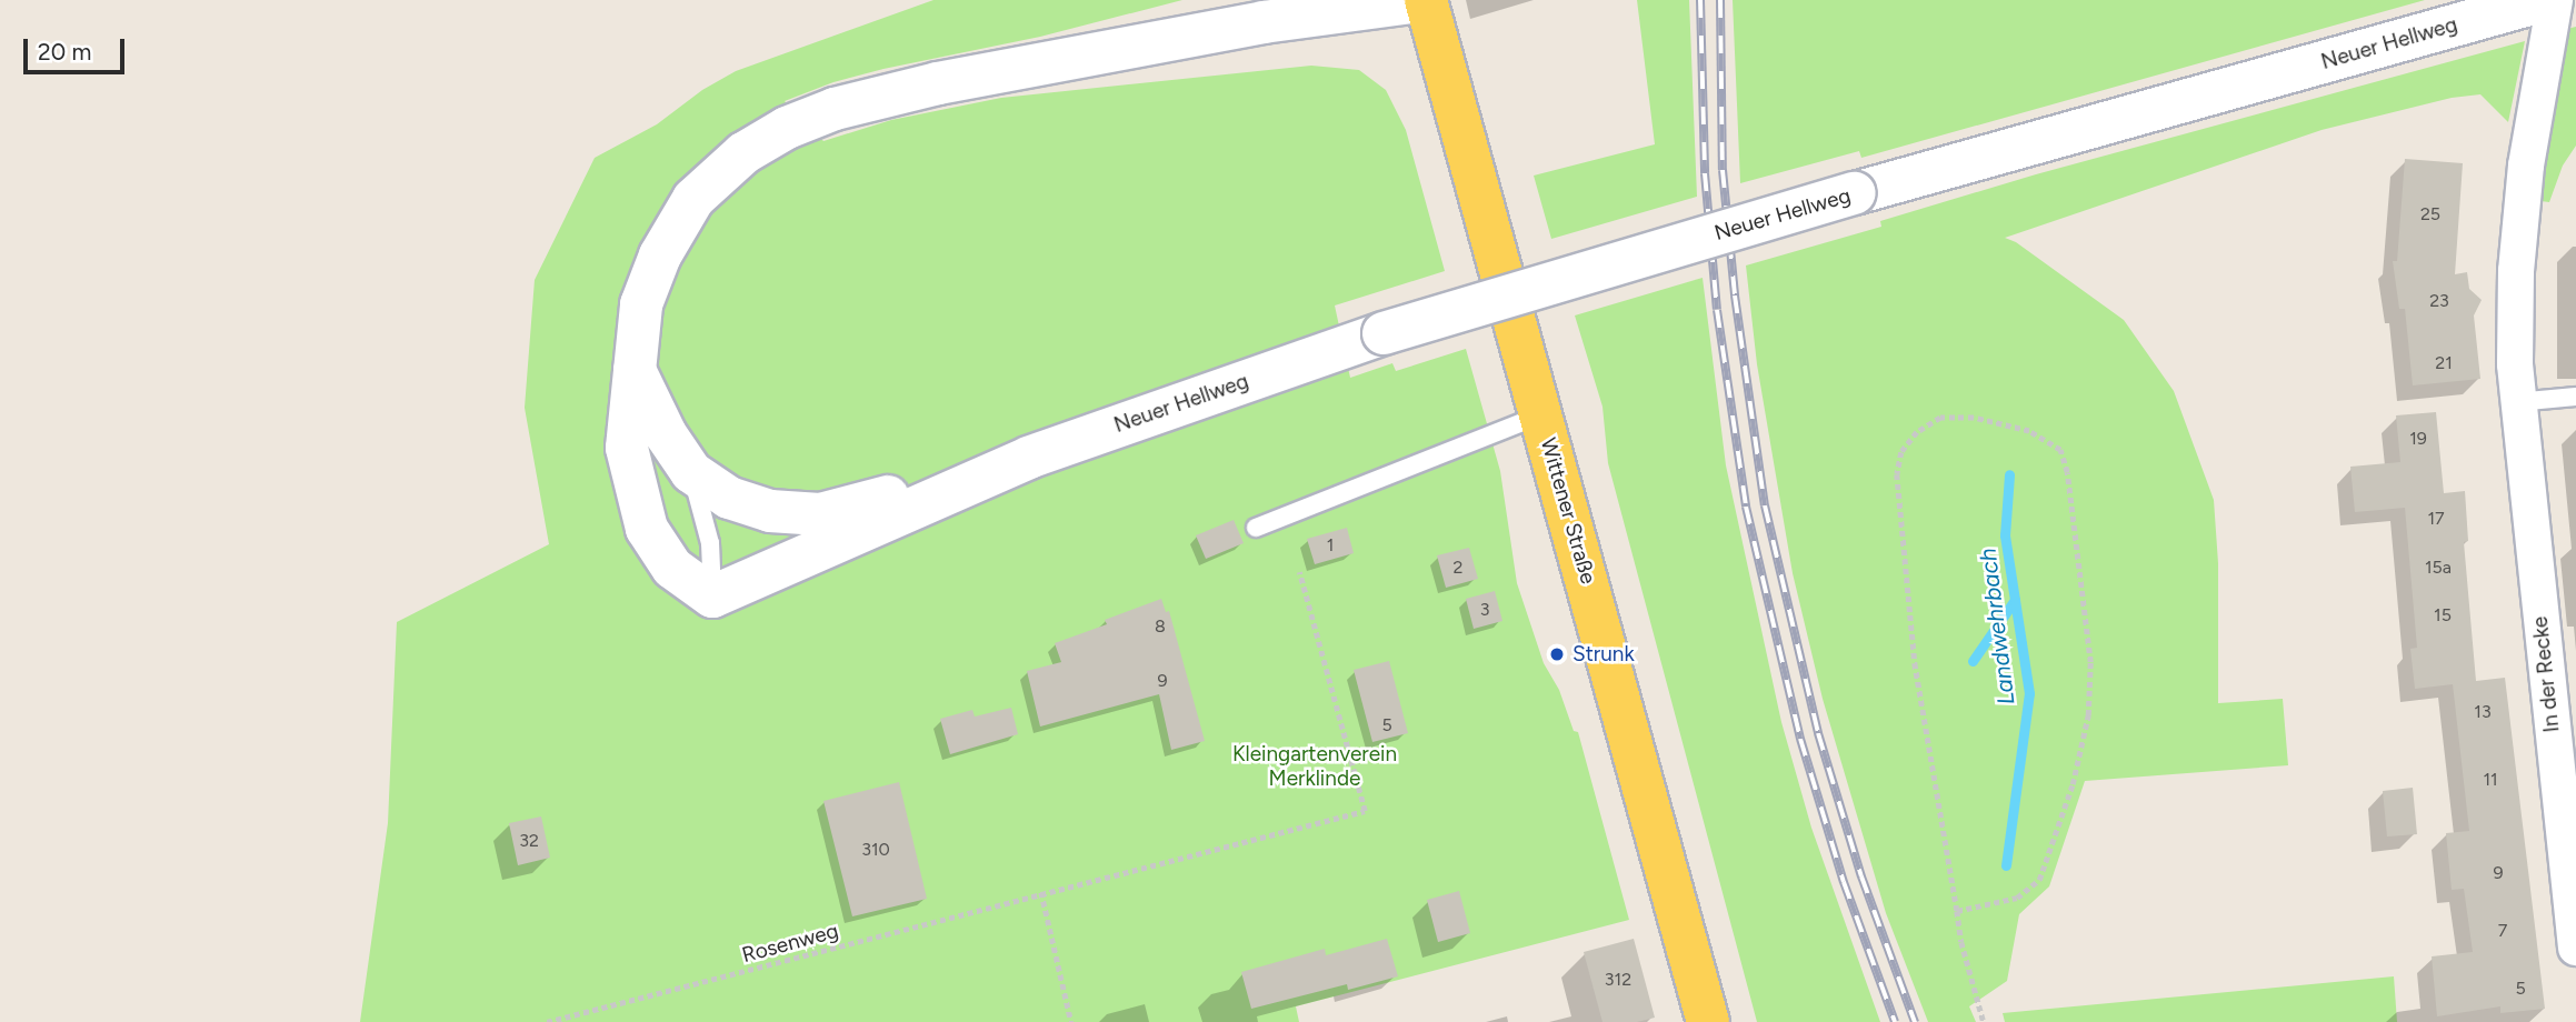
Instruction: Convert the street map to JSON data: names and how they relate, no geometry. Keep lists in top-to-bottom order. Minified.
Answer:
{"streets":{"main road":["Neuer Hellweg","Wittener Straße"],"street":["In der Recke"],"path":["Rosenweg"]},"crossings":[["Neuer Hellweg","In der Recke"]],"water":["Landwehrbach"],"parks":["Kleingartenverein Merklinde"],"places":["Strunk"],"house_numbers":["25","23","21","19","17","1","2","15a","3","15","8","9","13","5","11","32","310","9","7","312","5"],"scale_bar":"20 m"}
